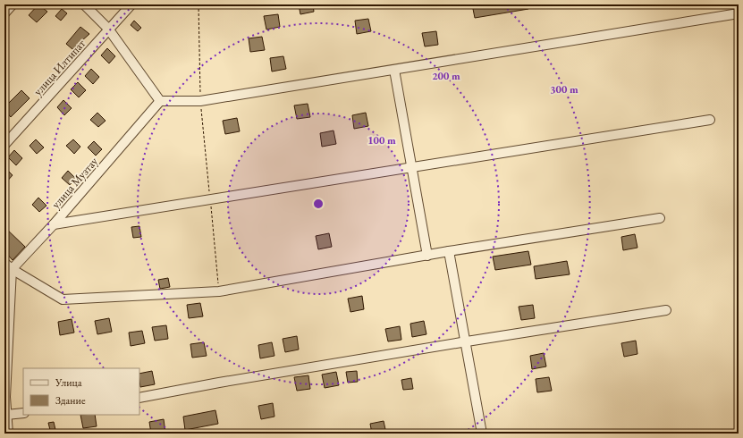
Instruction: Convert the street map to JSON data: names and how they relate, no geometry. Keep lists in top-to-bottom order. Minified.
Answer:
{"streets":{"street":["улица Илтипат","улица Музтау"]},"legend":["Улица","Здание"],"rings":["200 m","300 m","100 m"]}
